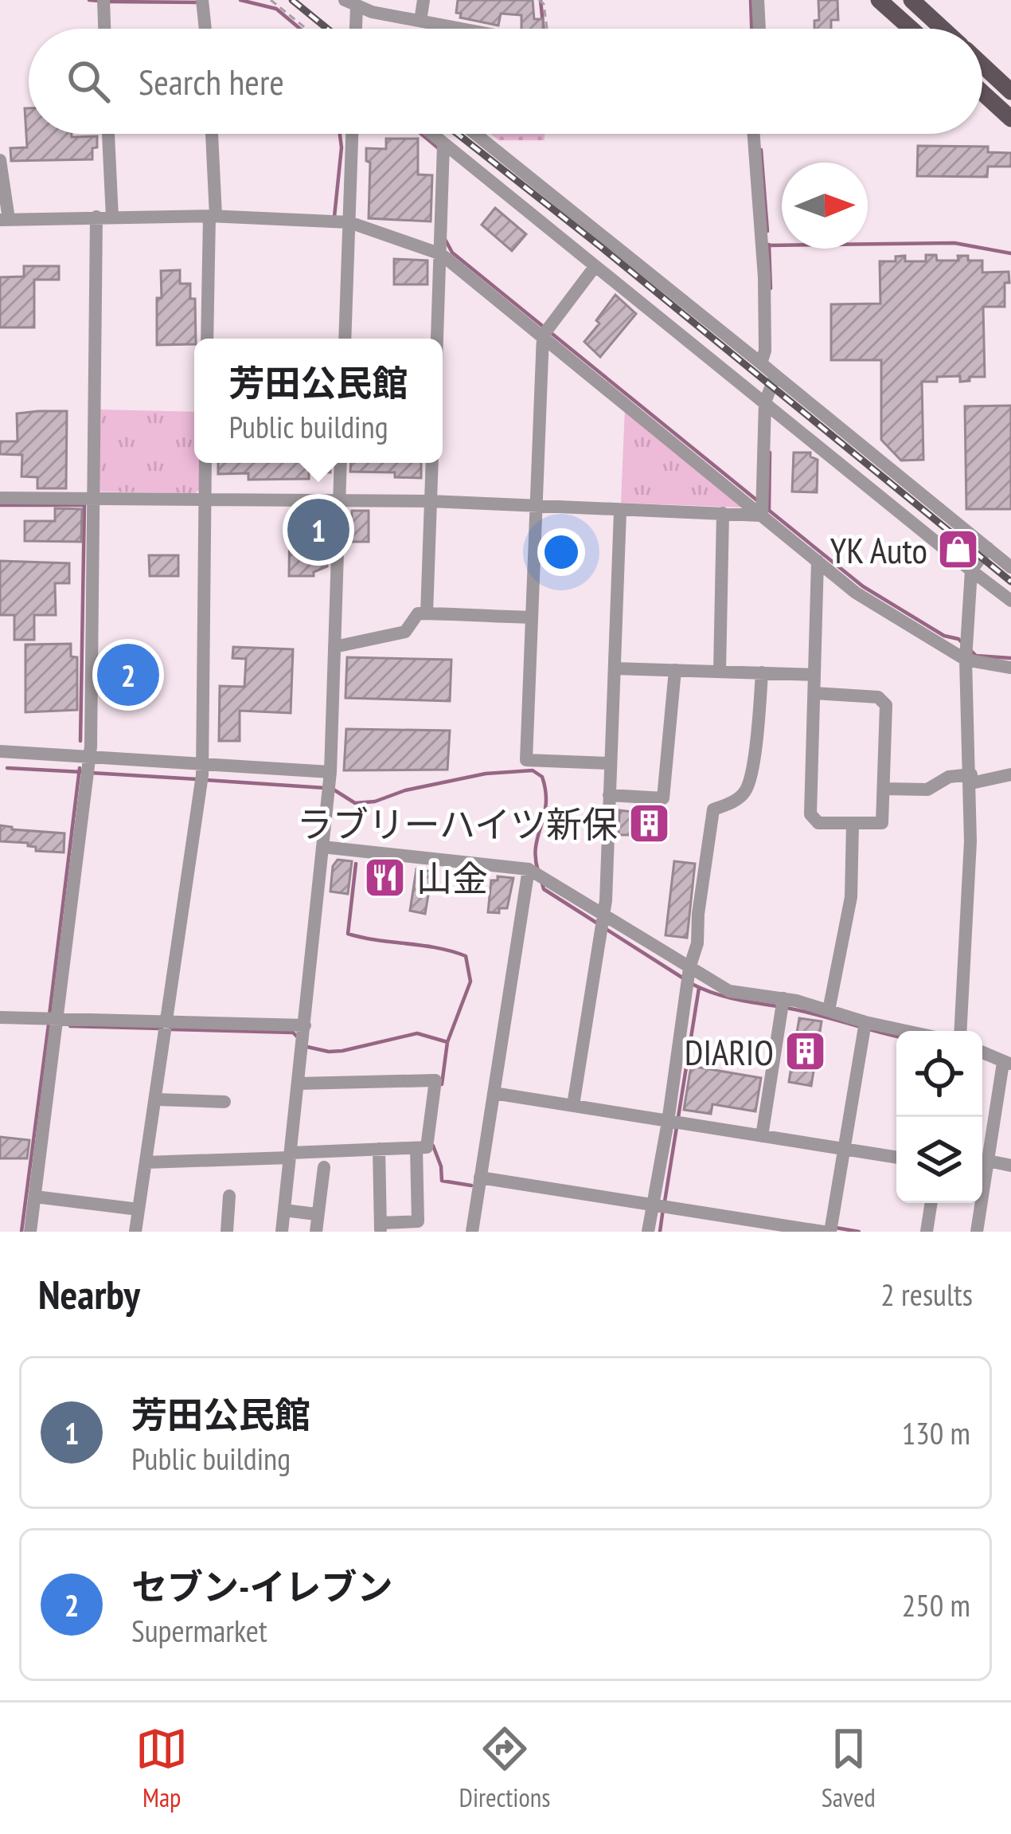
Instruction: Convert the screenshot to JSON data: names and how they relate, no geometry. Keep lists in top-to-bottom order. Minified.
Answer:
{"places":{"shop":["YK Auto"],"building":["ラブリーハイツ新保","DIARIO"],"restaurant":["山金"]},"north":"right","page":{"search":"Search here","popup":["芳田公民館","Public building"],"pins":["1","2"],"heading":["Nearby","2 results"],"list":[{"mark":"1","name":"芳田公民館","note":"Public building","value":"130 m"},{"mark":"2","name":"セブン-イレブン","note":"Supermarket","value":"250 m"}],"nav":["Map","Directions","Saved"]}}
